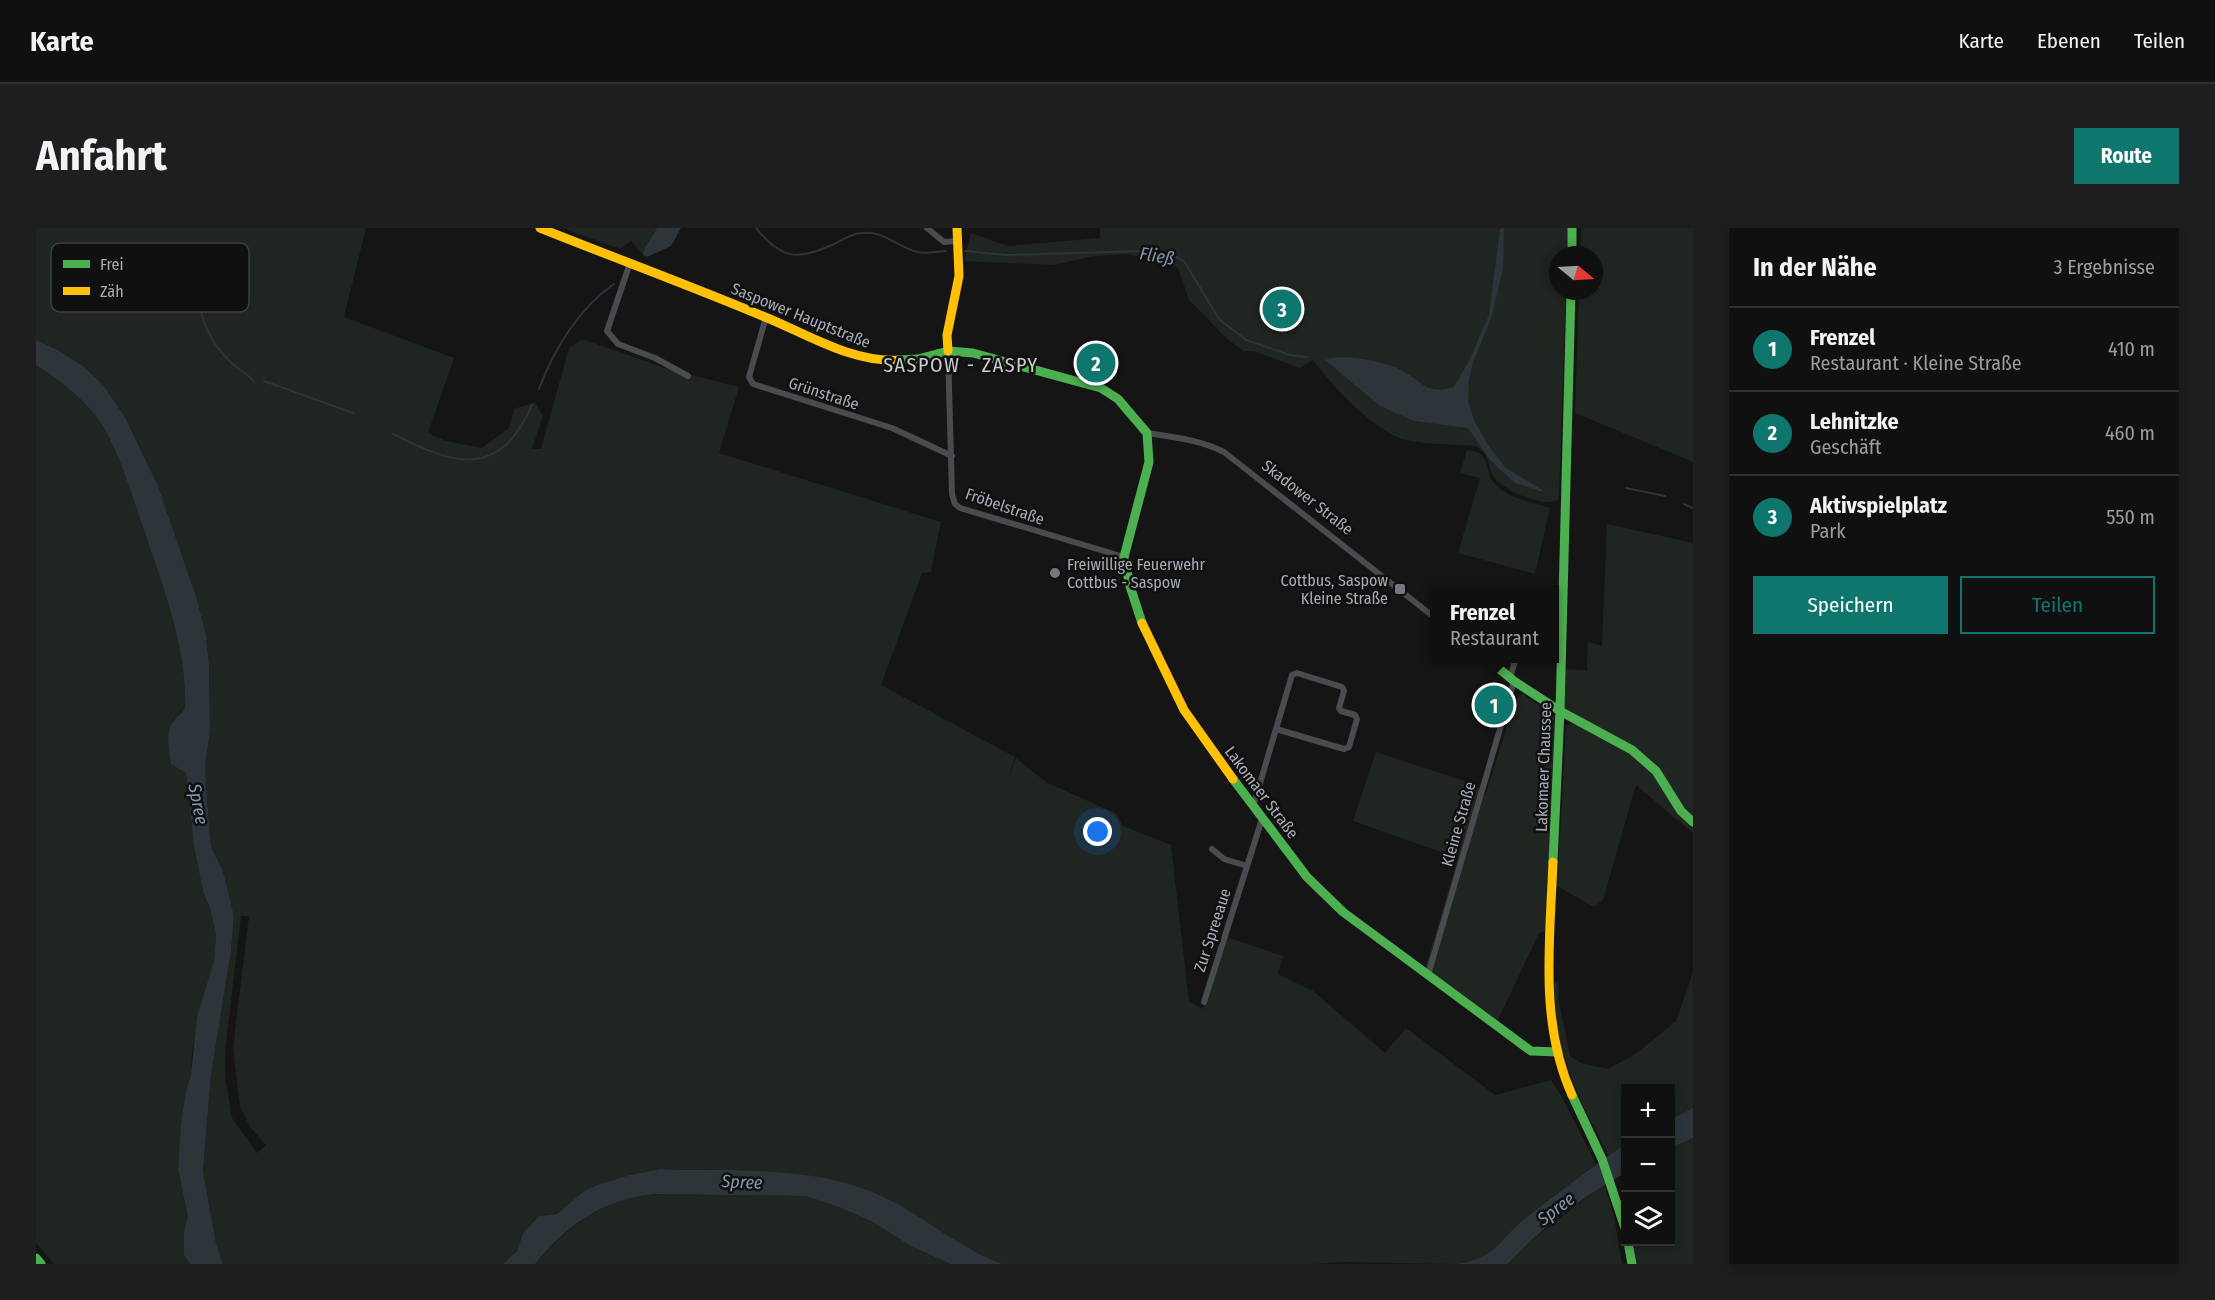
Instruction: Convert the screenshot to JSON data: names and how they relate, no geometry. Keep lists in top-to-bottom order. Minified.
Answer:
{"streets":{"street":["Saspower Hauptstraße","Grünstraße","Skadower Straße","Fröbelstraße","Lakomaer Chaussee","Lakomaer Straße","Kleine Straße","Zur Spreeaue"]},"crossings":[["Saspower Hauptstraße","Grünstraße"],["Saspower Hauptstraße","Skadower Straße"],["Saspower Hauptstraße","Fröbelstraße"],["Saspower Hauptstraße","Lakomaer Straße"],["Grünstraße","Fröbelstraße"],["Skadower Straße","Lakomaer Straße"],["Fröbelstraße","Lakomaer Straße"],["Lakomaer Chaussee","Lakomaer Straße"],["Lakomaer Straße","Kleine Straße"],["Lakomaer Straße","Zur Spreeaue"]],"districts":["SASPOW - ZASPY"],"water":["Fließ","Spree"],"places":{"other":["Freiwillige Feuerwehr Cottbus - Saspow"],"transit":["Cottbus, Saspow Kleine Straße"]},"legend":["Frei","Zäh"],"north":"right","page":{"header":"Karte","nav":["Karte","Ebenen","Teilen"],"buttons":["Route",["Speichern","Teilen"]],"title":"Anfahrt","heading":["In der Nähe","3 Ergebnisse"],"pins":["3","2","1"],"list":[{"mark":"1","name":"Frenzel","note":"Restaurant · Kleine Straße","value":"410 m"},{"mark":"2","name":"Lehnitzke","note":"Geschäft","value":"460 m"},{"mark":"3","name":"Aktivspielplatz","note":"Park","value":"550 m"}],"popup":["Frenzel","Restaurant"],"map_buttons":["+","−"]}}
